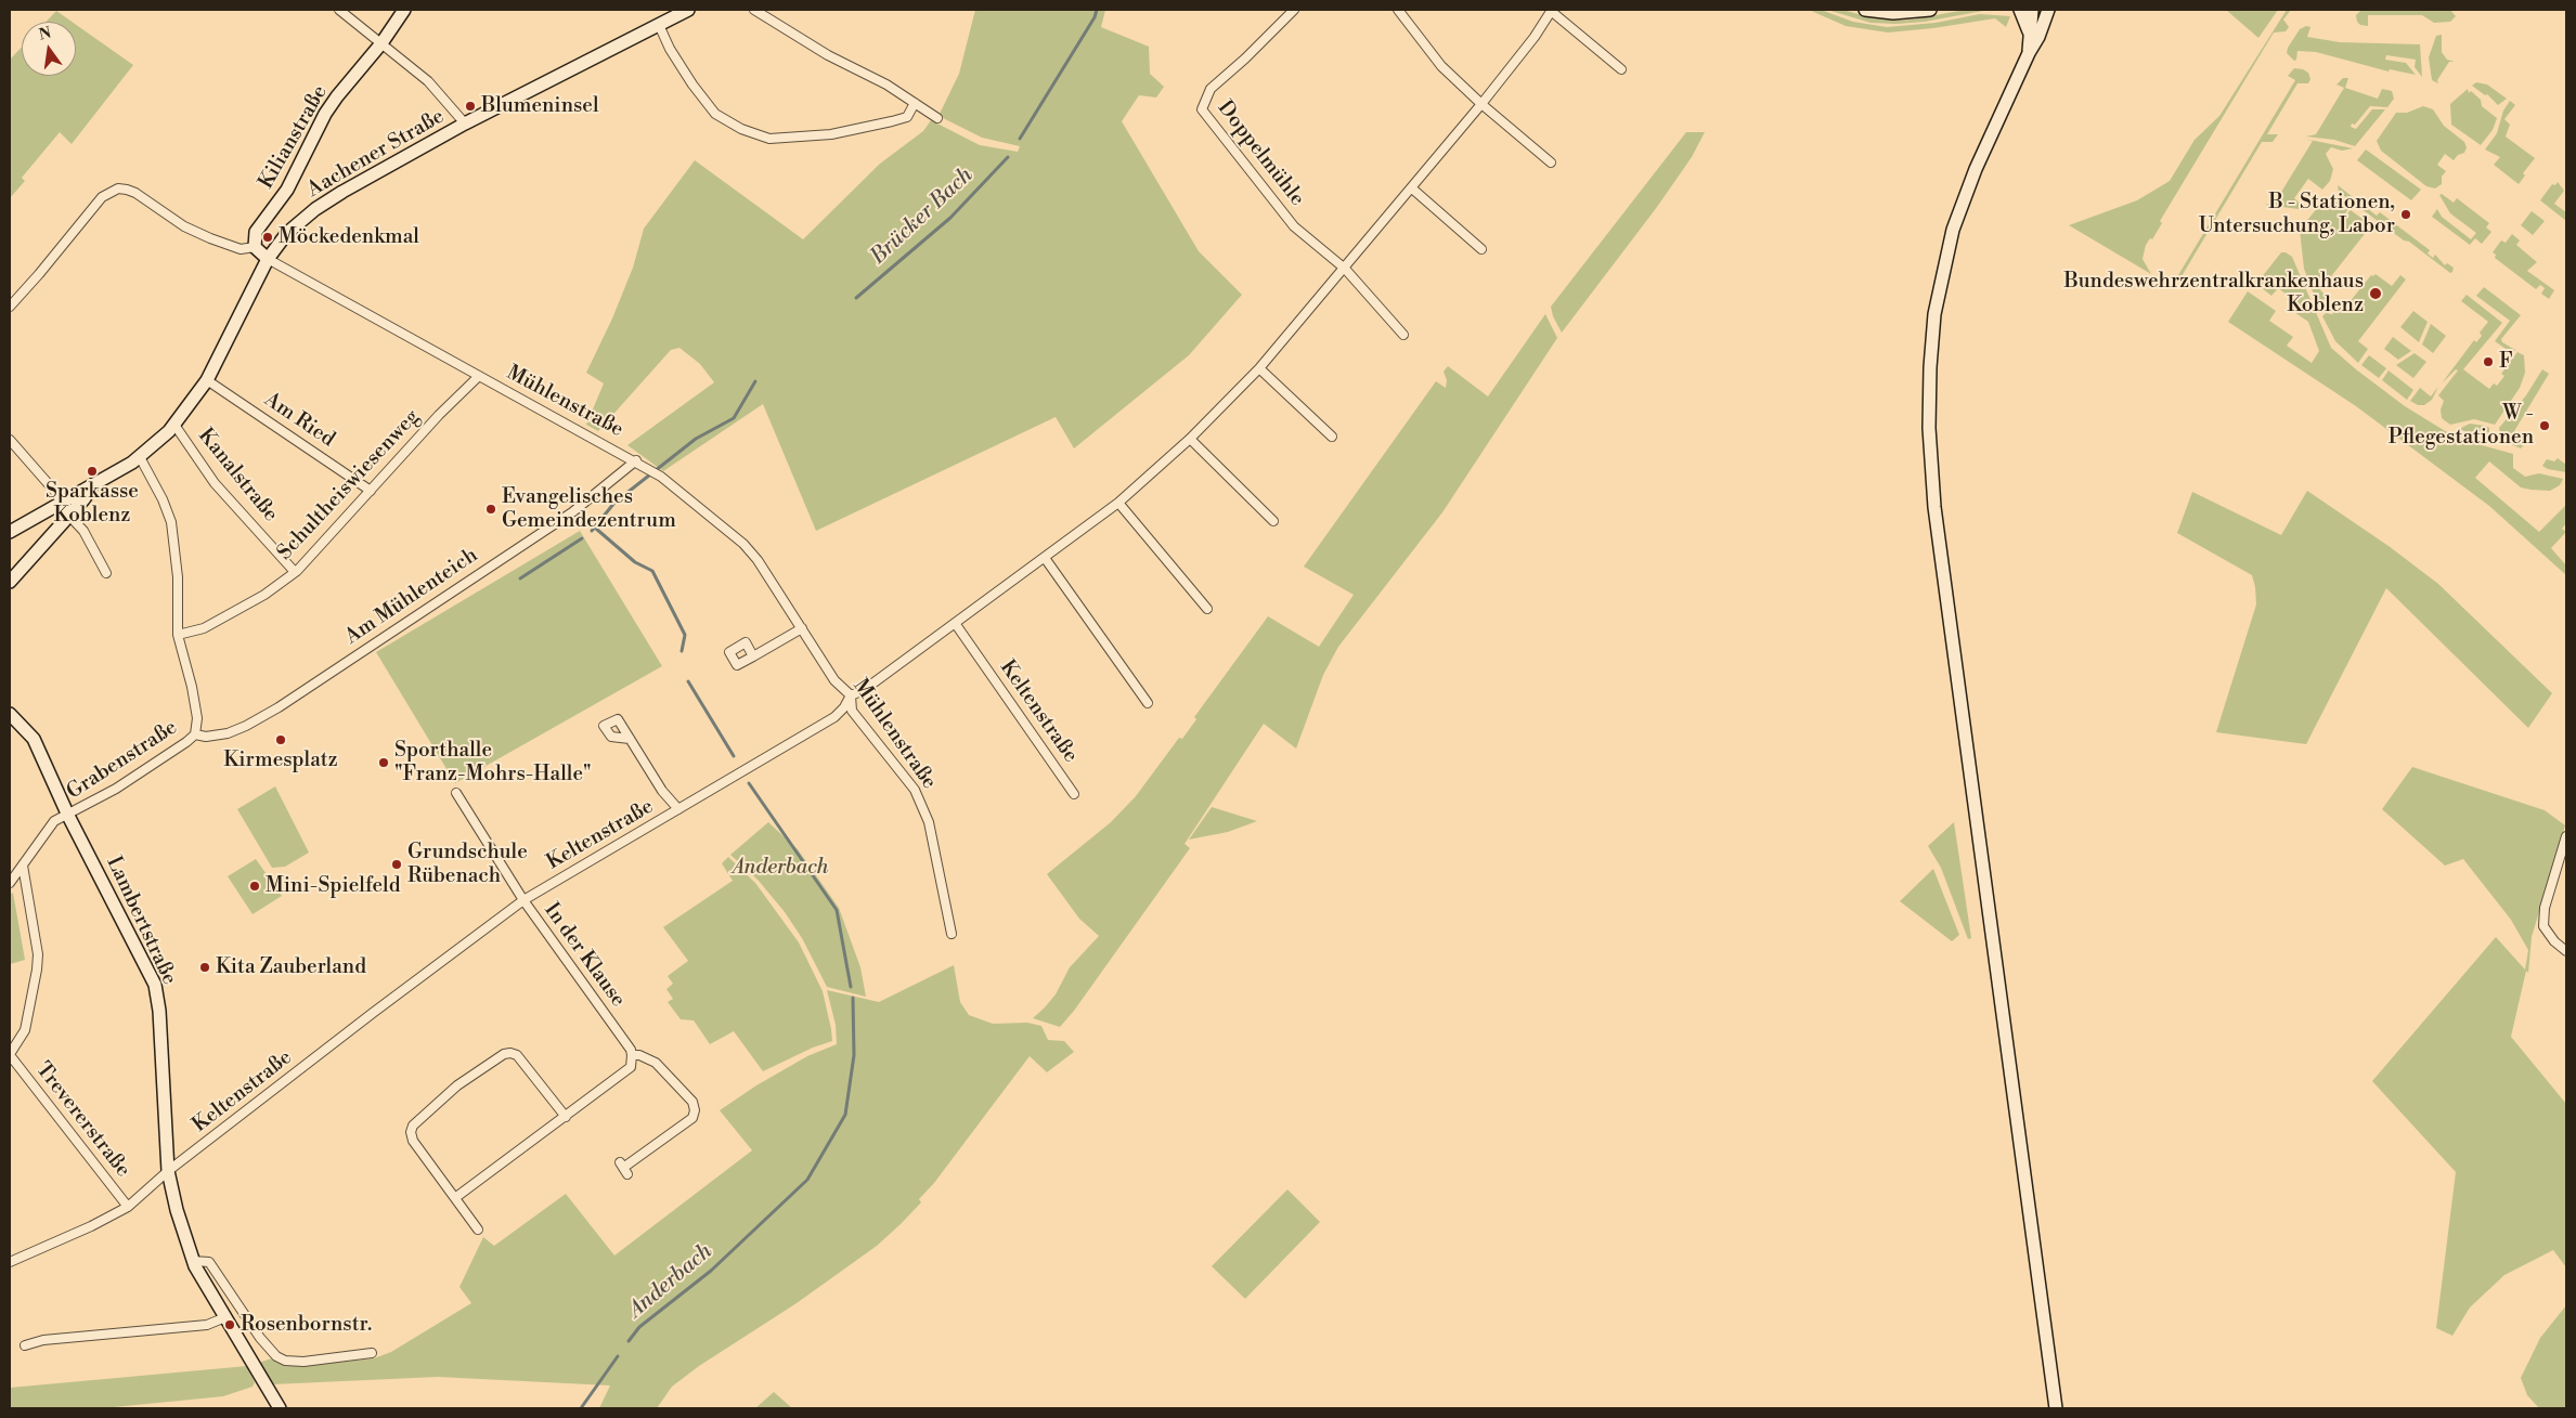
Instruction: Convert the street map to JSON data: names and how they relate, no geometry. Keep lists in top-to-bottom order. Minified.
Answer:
{"streets":{"main road":["Kilianstraße","Aachener Straße","Lambertstraße"],"street":["Doppelmühle","Mühlenstraße","Am Ried","Kanalstraße","Schultheiswiesenweg","Am Mühlenteich","Keltenstraße","Grabenstraße","In der Klause","Trevererstraße"]},"crossings":[["Aachener Straße","Mühlenstraße"],["Aachener Straße","Am Ried"],["Aachener Straße","Kanalstraße"],["Aachener Straße","Grabenstraße"],["Doppelmühle","Keltenstraße"],["Mühlenstraße","Schultheiswiesenweg"],["Mühlenstraße","Am Mühlenteich"],["Mühlenstraße","Keltenstraße"],["Am Ried","Schultheiswiesenweg"],["Kanalstraße","Schultheiswiesenweg"],["Schultheiswiesenweg","Grabenstraße"],["Am Mühlenteich","Grabenstraße"],["Keltenstraße","Lambertstraße"],["Keltenstraße","In der Klause"],["Keltenstraße","Trevererstraße"],["Grabenstraße","Lambertstraße"]],"water":["Brücker Bach","Anderbach"],"parks":["Anderbach"],"places":["Blumeninsel","B - Stationen, Untersuchung, Labor","Möckedenkmal","Bundeswehrzentralkrankenhaus Koblenz","F","W - Pflegestationen","Sparkasse Koblenz","Evangelisches Gemeindezentrum","Kirmesplatz","Sporthalle \"Franz-Mohrs-Halle\"","Grundschule Rübenach","Mini-Spielfeld","Kita Zauberland","Rosenbornstr."],"north":"top"}
